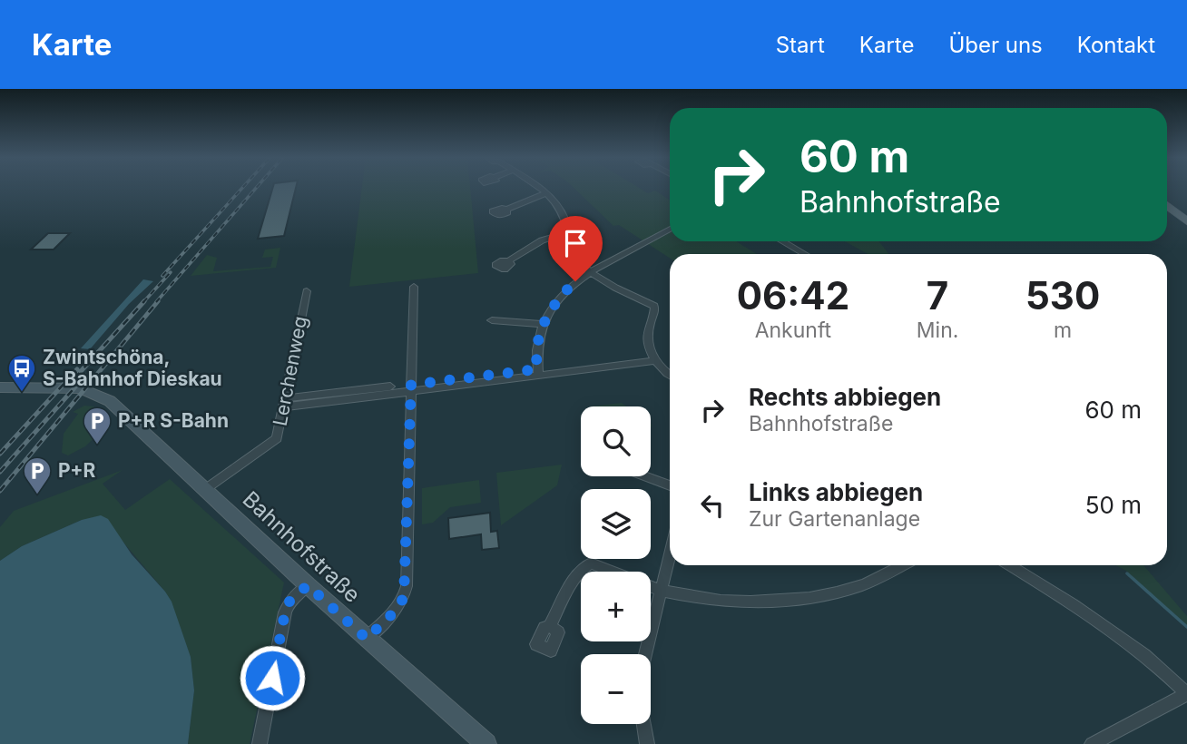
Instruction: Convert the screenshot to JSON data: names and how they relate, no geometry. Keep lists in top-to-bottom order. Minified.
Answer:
{"streets":{"street":["Lerchenweg","Bahnhofstraße"]},"crossings":[["Lerchenweg","Bahnhofstraße"]],"places":{"bus stop":["Zwintschöna, S-Bahnhof Dieskau"],"parking":["P+R S-Bahn","P+R"]},"page":{"header":"Karte","nav":["Start","Karte","Über uns","Kontakt"],"turn":["60 m","Bahnhofstraße"],"eta":["06:42","Ankunft","7","Min.","530","m"],"list":[{"name":"Rechts abbiegen","note":"Bahnhofstraße","value":"60 m"},{"name":"Links abbiegen","note":"Zur Gartenanlage","value":"50 m"}],"map_buttons":["+","−"]}}
